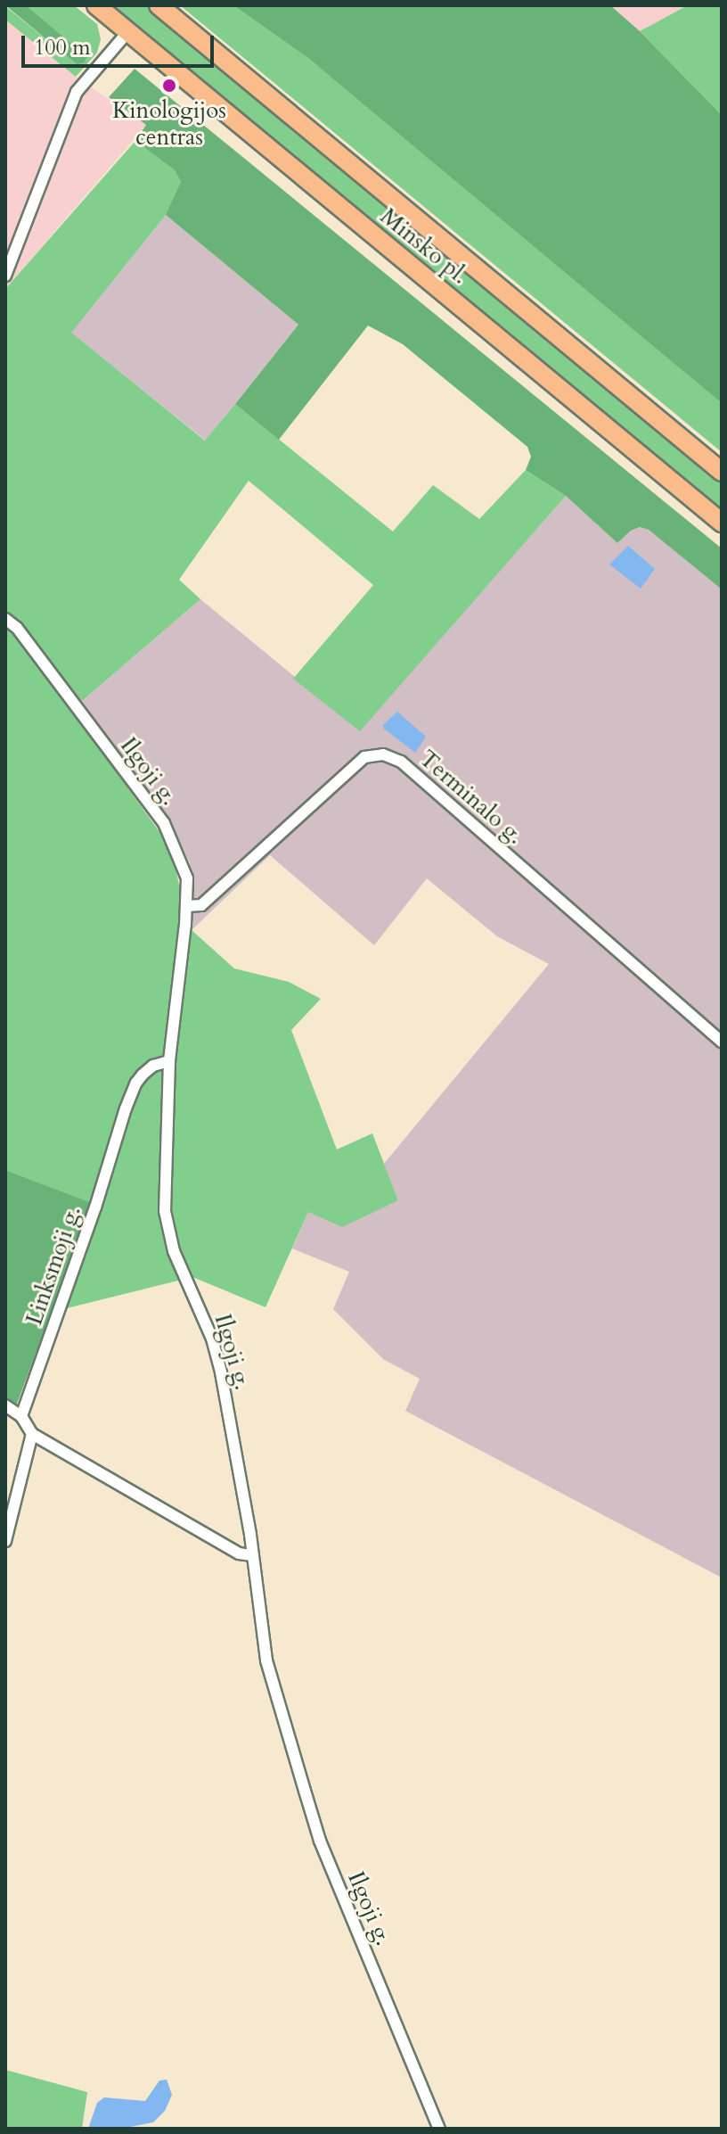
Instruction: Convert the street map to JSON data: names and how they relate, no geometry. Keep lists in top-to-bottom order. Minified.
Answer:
{"streets":{"highway":["Minsko pl."],"street":["Ilgoji g.","Terminalo g.","Linksmoji g."]},"crossings":[["Ilgoji g.","Terminalo g."],["Ilgoji g.","Linksmoji g."]],"places":["Kinologijos centras"],"scale_bar":"100 m"}
